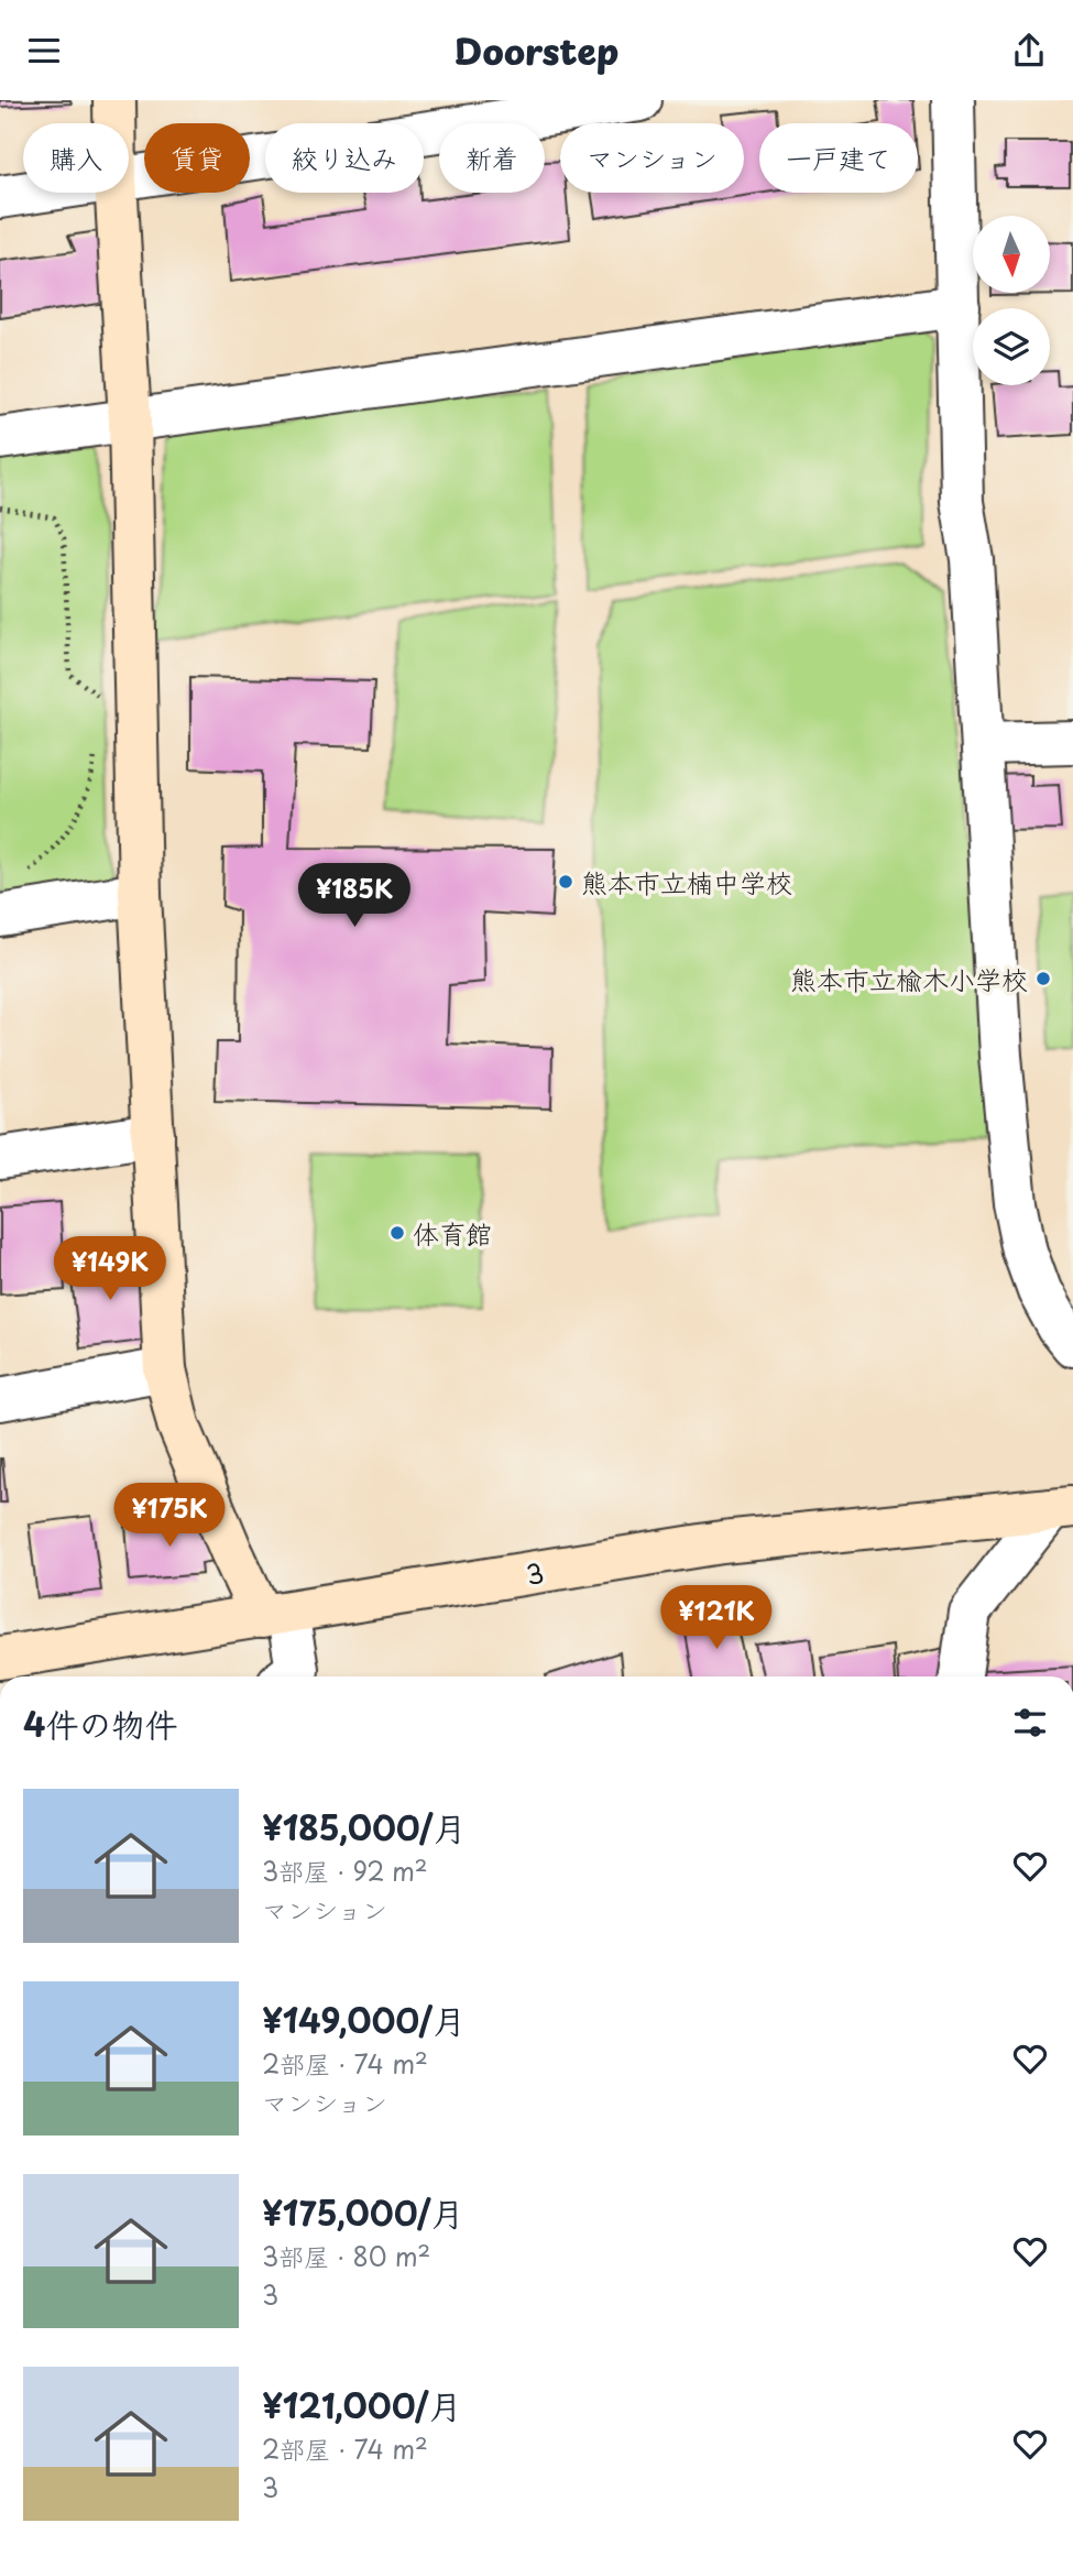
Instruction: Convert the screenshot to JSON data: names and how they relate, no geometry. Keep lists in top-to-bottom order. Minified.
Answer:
{"streets":{"street":["3"]},"places":["熊本市立楠中学校","熊本市立楡木小学校","体育館"],"north":"bottom","page":{"header":"Doorstep","chip":["購入","賃貸","絞り込み","新着","マンション","一戸建て"],"price":["¥185K","¥149K","¥175K","¥121K"],"heading":"4件の物件","list":[{"name":"¥185,000/月","note":"3部屋 · 92 m² · マンション"},{"name":"¥149,000/月","note":"2部屋 · 74 m² · マンション"},{"name":"¥175,000/月","note":"3部屋 · 80 m² · 3"},{"name":"¥121,000/月","note":"2部屋 · 74 m² · 3"}]}}
